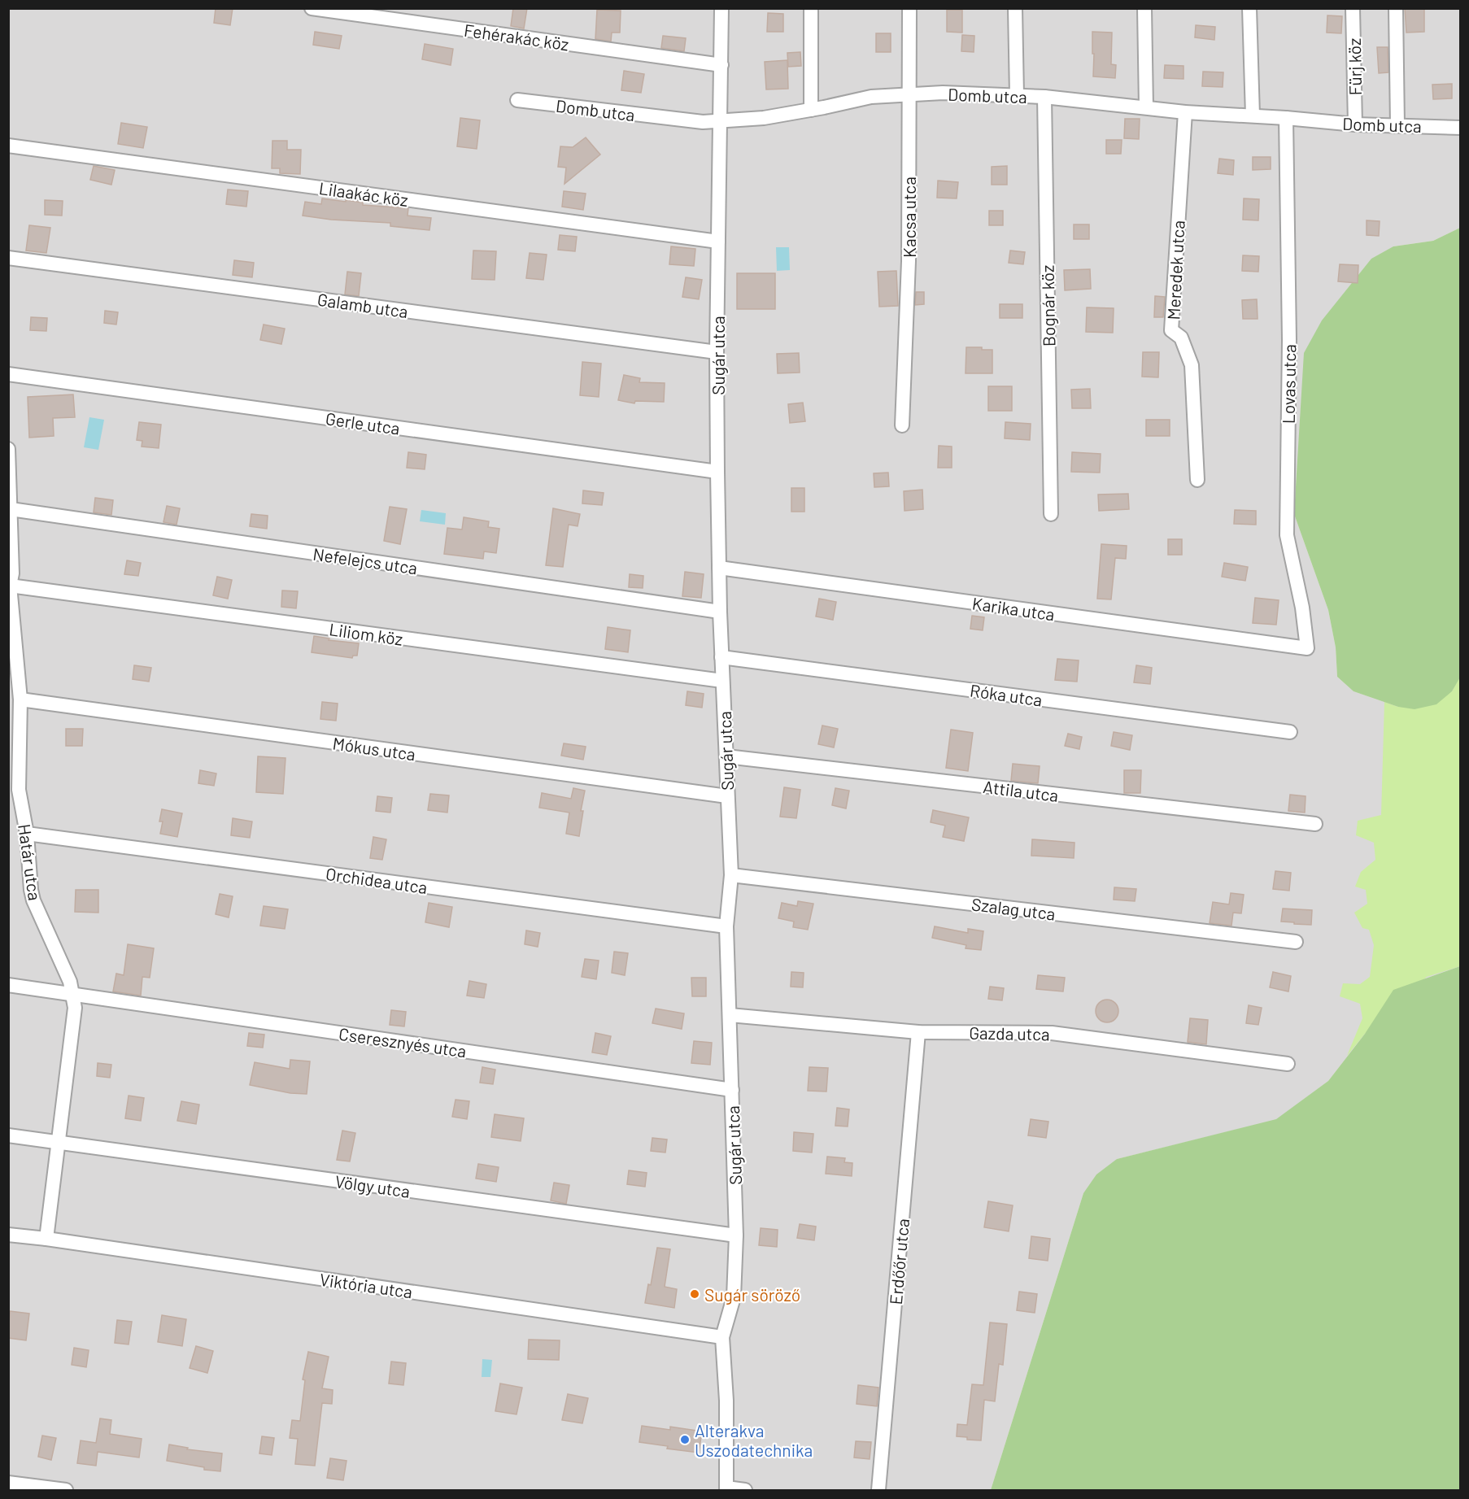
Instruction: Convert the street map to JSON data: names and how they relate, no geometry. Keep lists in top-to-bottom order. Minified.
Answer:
{"streets":{"street":["Fehérakác köz","Fürj köz","Domb utca","Lilaakác köz","Kacsa utca","Meredek utca","Galamb utca","Bognár köz","Sugár utca","Lovas utca","Gerle utca","Nefelejcs utca","Karika utca","Liliom köz","Róka utca","Mókus utca","Attila utca","Határ utca","Orchidea utca","Szalag utca","Gazda utca","Cseresznyés utca","Völgy utca","Erdőőr utca","Viktória utca"]},"crossings":[["Fehérakác köz","Sugár utca"],["Fürj köz","Domb utca"],["Domb utca","Kacsa utca"],["Domb utca","Meredek utca"],["Domb utca","Bognár köz"],["Domb utca","Sugár utca"],["Domb utca","Lovas utca"],["Lilaakác köz","Sugár utca"],["Galamb utca","Sugár utca"],["Sugár utca","Gerle utca"],["Sugár utca","Nefelejcs utca"],["Sugár utca","Karika utca"],["Sugár utca","Liliom köz"],["Sugár utca","Róka utca"],["Sugár utca","Mókus utca"],["Sugár utca","Attila utca"],["Sugár utca","Orchidea utca"],["Sugár utca","Szalag utca"],["Sugár utca","Gazda utca"],["Sugár utca","Cseresznyés utca"],["Sugár utca","Völgy utca"],["Sugár utca","Viktória utca"],["Lovas utca","Karika utca"],["Nefelejcs utca","Határ utca"],["Liliom köz","Határ utca"],["Mókus utca","Határ utca"],["Határ utca","Orchidea utca"],["Határ utca","Cseresznyés utca"],["Határ utca","Völgy utca"],["Határ utca","Viktória utca"],["Gazda utca","Erdőőr utca"]],"places":["Sugár söröző","Alterakva Uszodatechnika"]}
